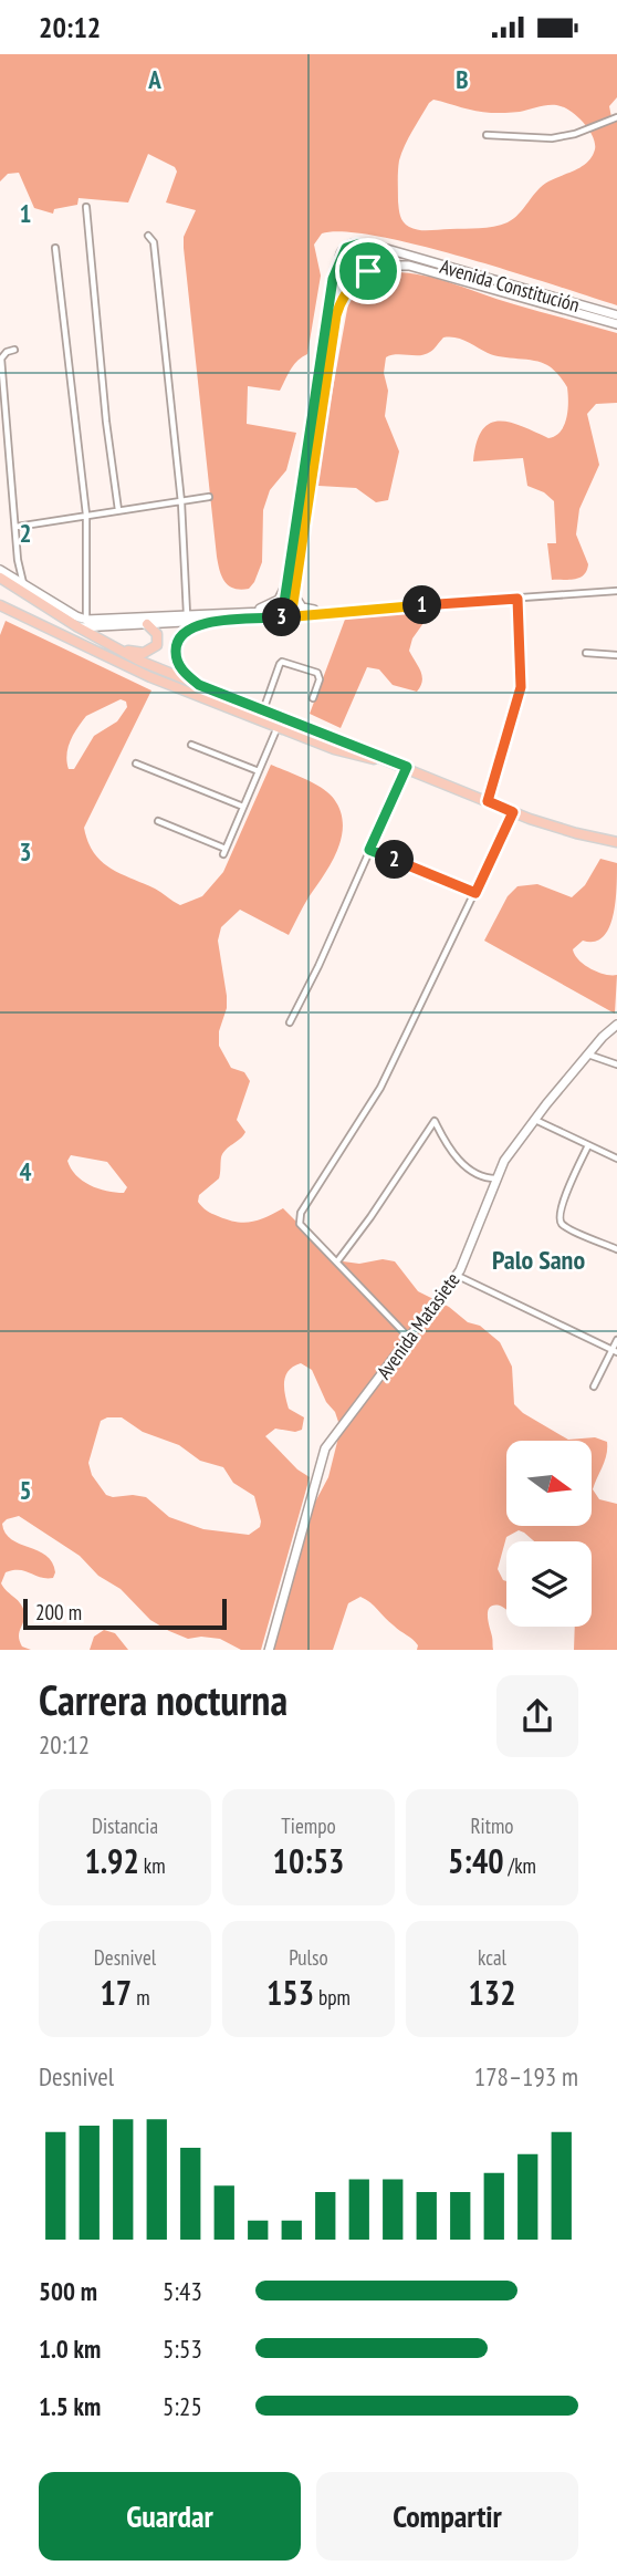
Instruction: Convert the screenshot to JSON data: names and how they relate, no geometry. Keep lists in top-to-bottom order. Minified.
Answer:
{"streets":{"street":["Avenida Constitución","Avenida Matasiete"]},"districts":["Palo Sano"],"scale_bar":"200 m","north":"right","page":{"status":"20:12","pins":["1","3","2"],"scale":"200 m","heading":["Carrera nocturna","20:12"],"stats":[["Distancia","1.92 km"],["Tiempo","10:53"],["Ritmo","5:40 /km"],["Desnivel","17 m"],["Pulso","153 bpm"],["kcal","132"]],"chart":["Desnivel","178–193 m"],"list":[{"name":"500 m","note":"5:43"},{"name":"1.0 km","note":"5:53"},{"name":"1.5 km","note":"5:25"}],"buttons":["Guardar","Compartir"]},"grid":{"columns":["A","B"],"rows":["1","2","3","4","5"]}}
